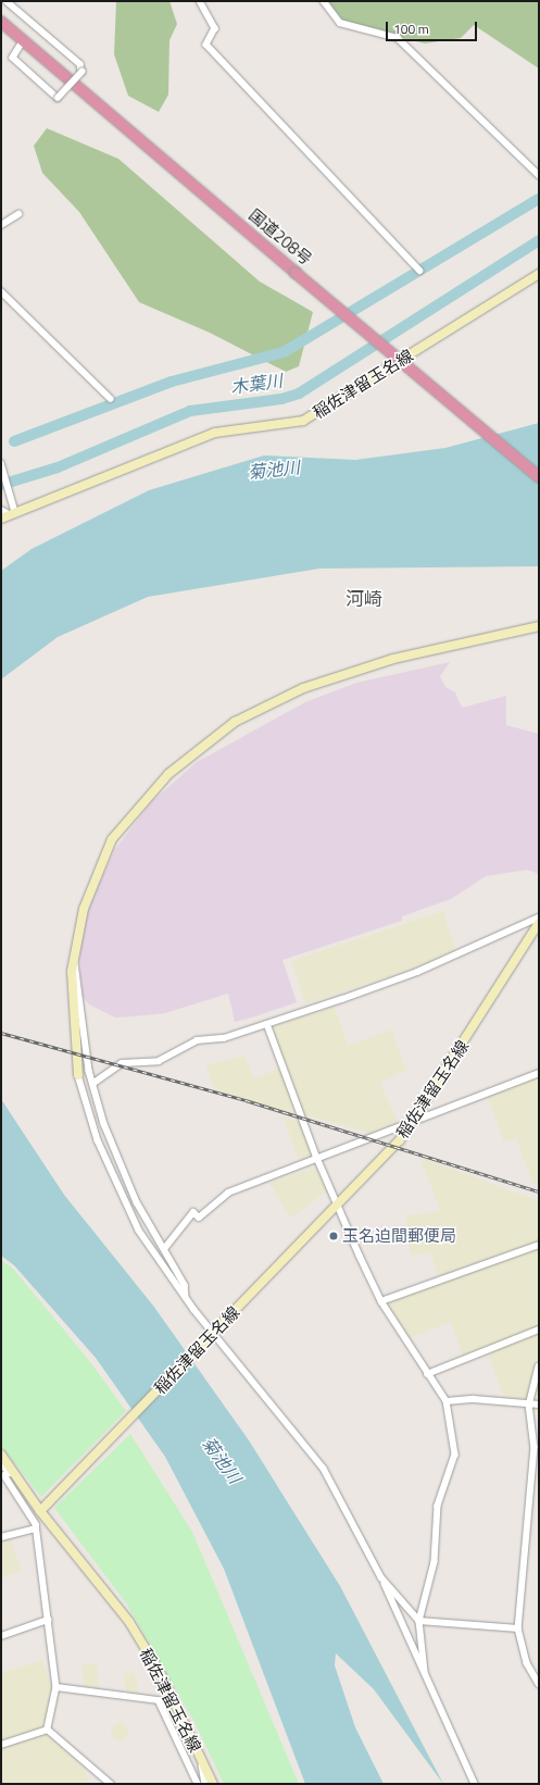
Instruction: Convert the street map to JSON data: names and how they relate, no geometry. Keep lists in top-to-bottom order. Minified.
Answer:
{"streets":{"highway":["国道208号"],"main road":["稲佐津留玉名線"]},"districts":["河崎"],"water":["木葉川","菊池川"],"places":["玉名迫間郵便局"],"scale_bar":"100 m"}
